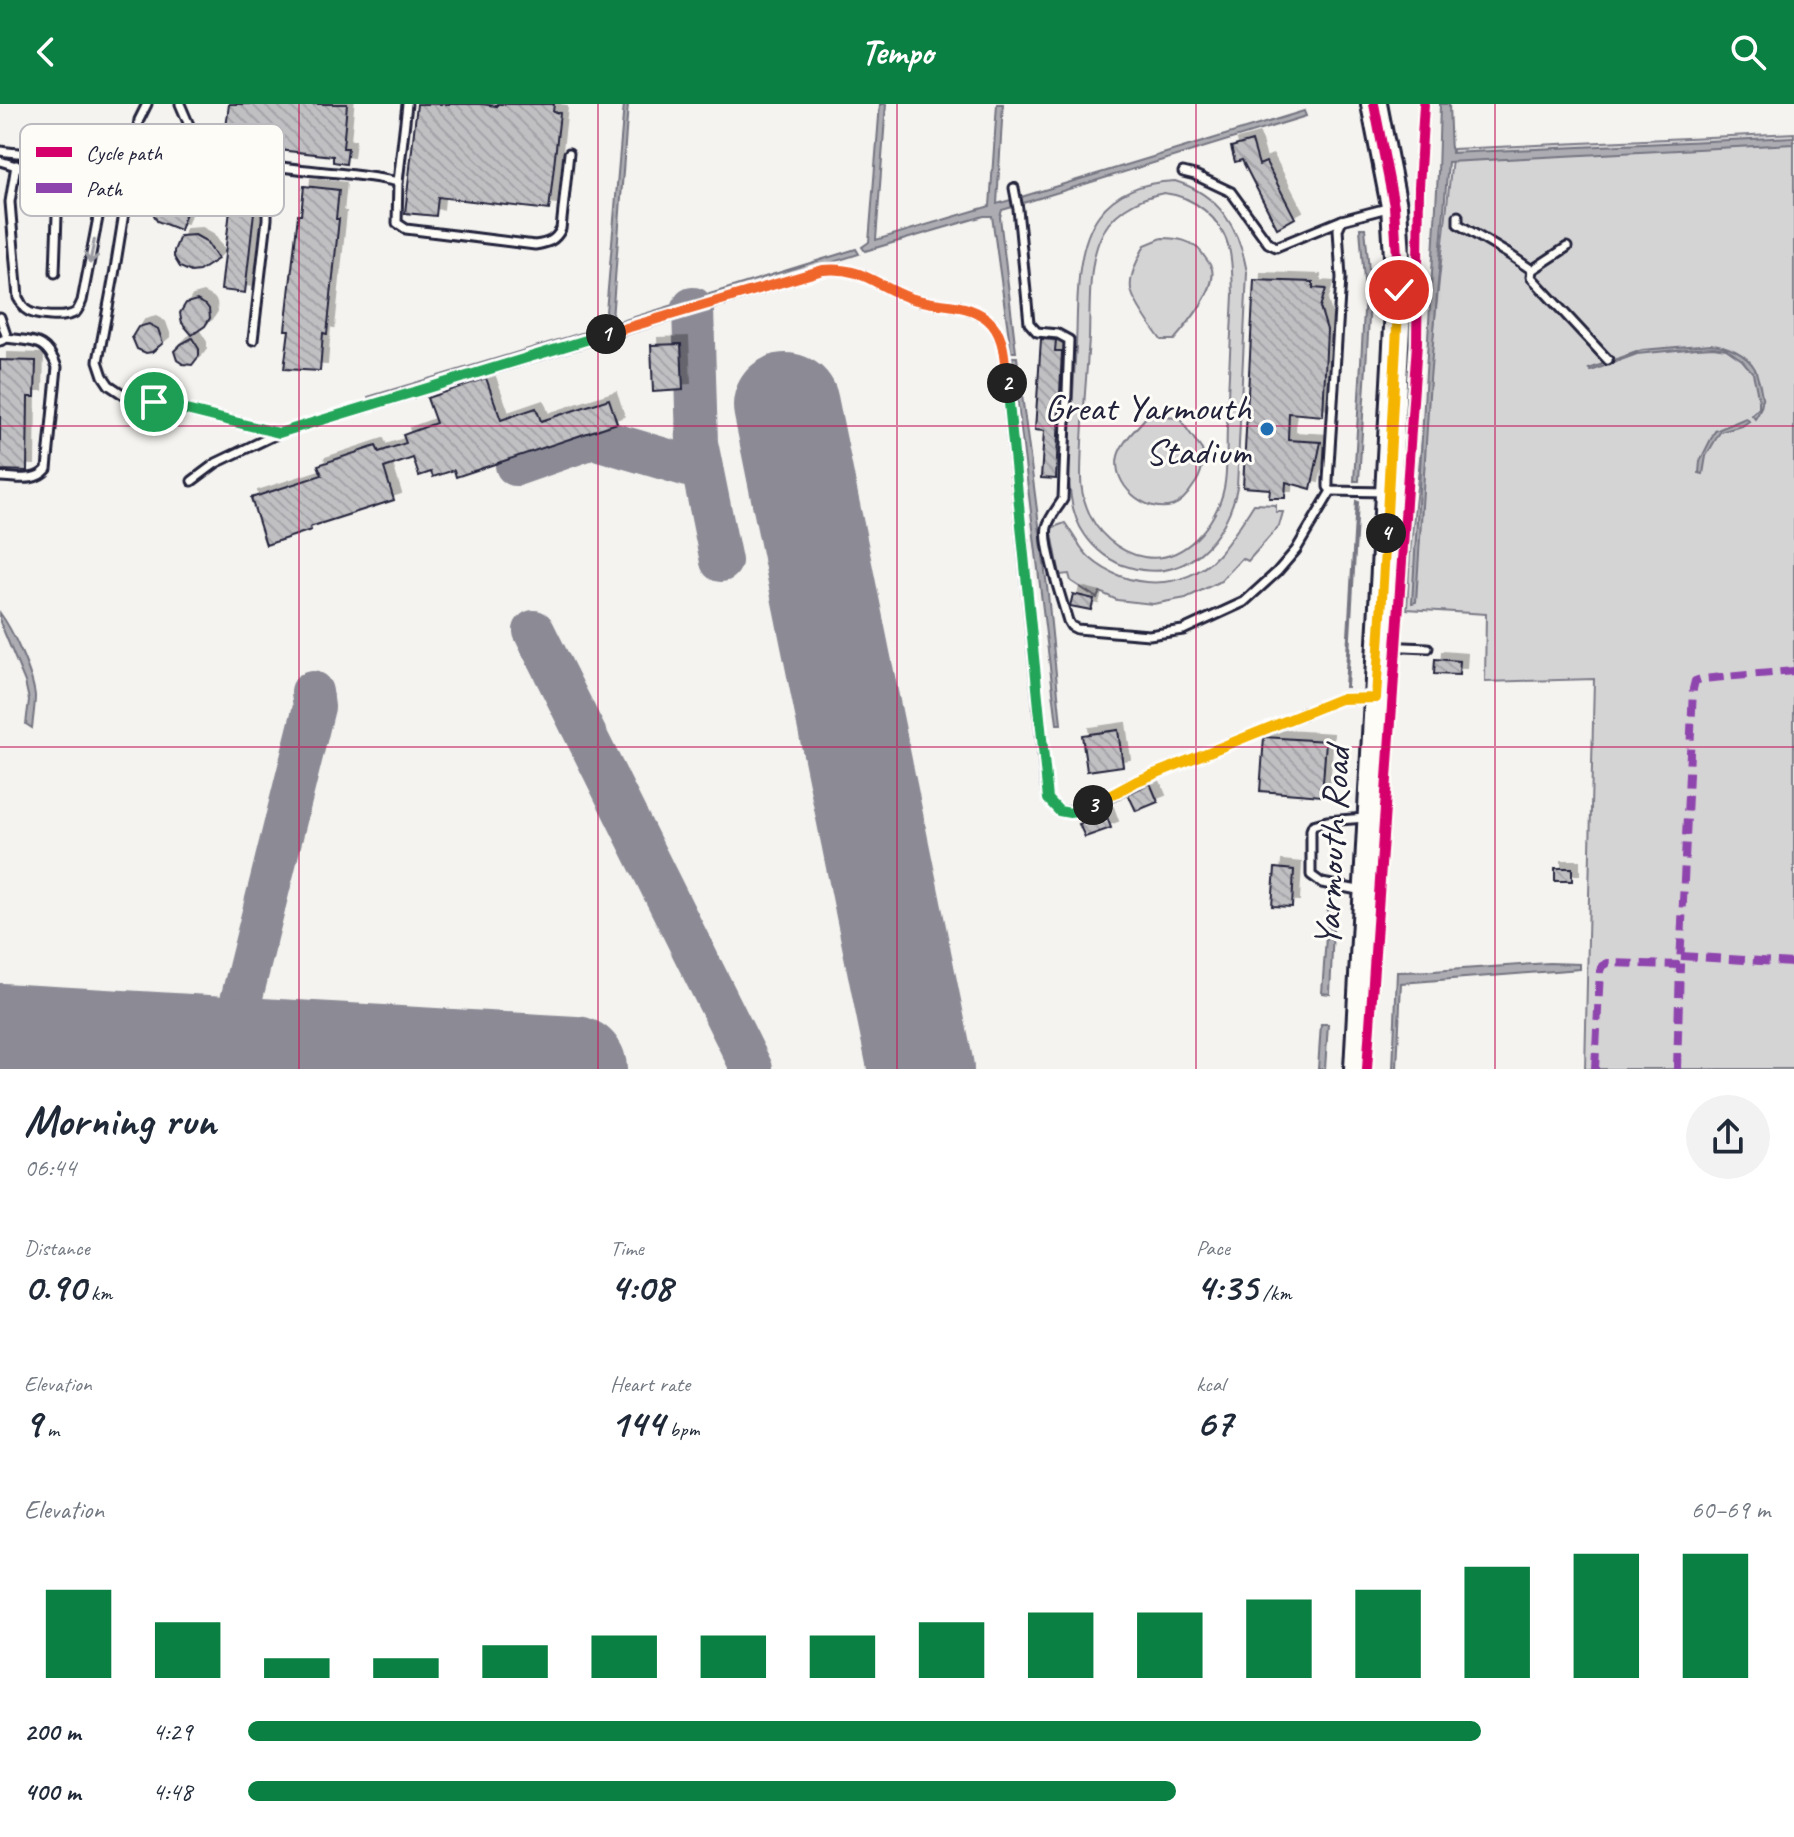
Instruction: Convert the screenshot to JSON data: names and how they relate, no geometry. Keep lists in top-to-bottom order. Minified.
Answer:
{"streets":{"main road":["Yarmouth Road"]},"places":["Great Yarmouth Stadium"],"legend":["Cycle path","Path"],"page":{"header":"Tempo","pins":["1","2","4","3"],"heading":["Morning run","06:44"],"stats":[["Distance","0.90 km"],["Time","4:08"],["Pace","4:35 /km"],["Elevation","9 m"],["Heart rate","144 bpm"],["kcal","67"]],"chart":["Elevation","60–69 m"],"list":[{"name":"200 m","note":"4:29"},{"name":"400 m","note":"4:48"}]}}
